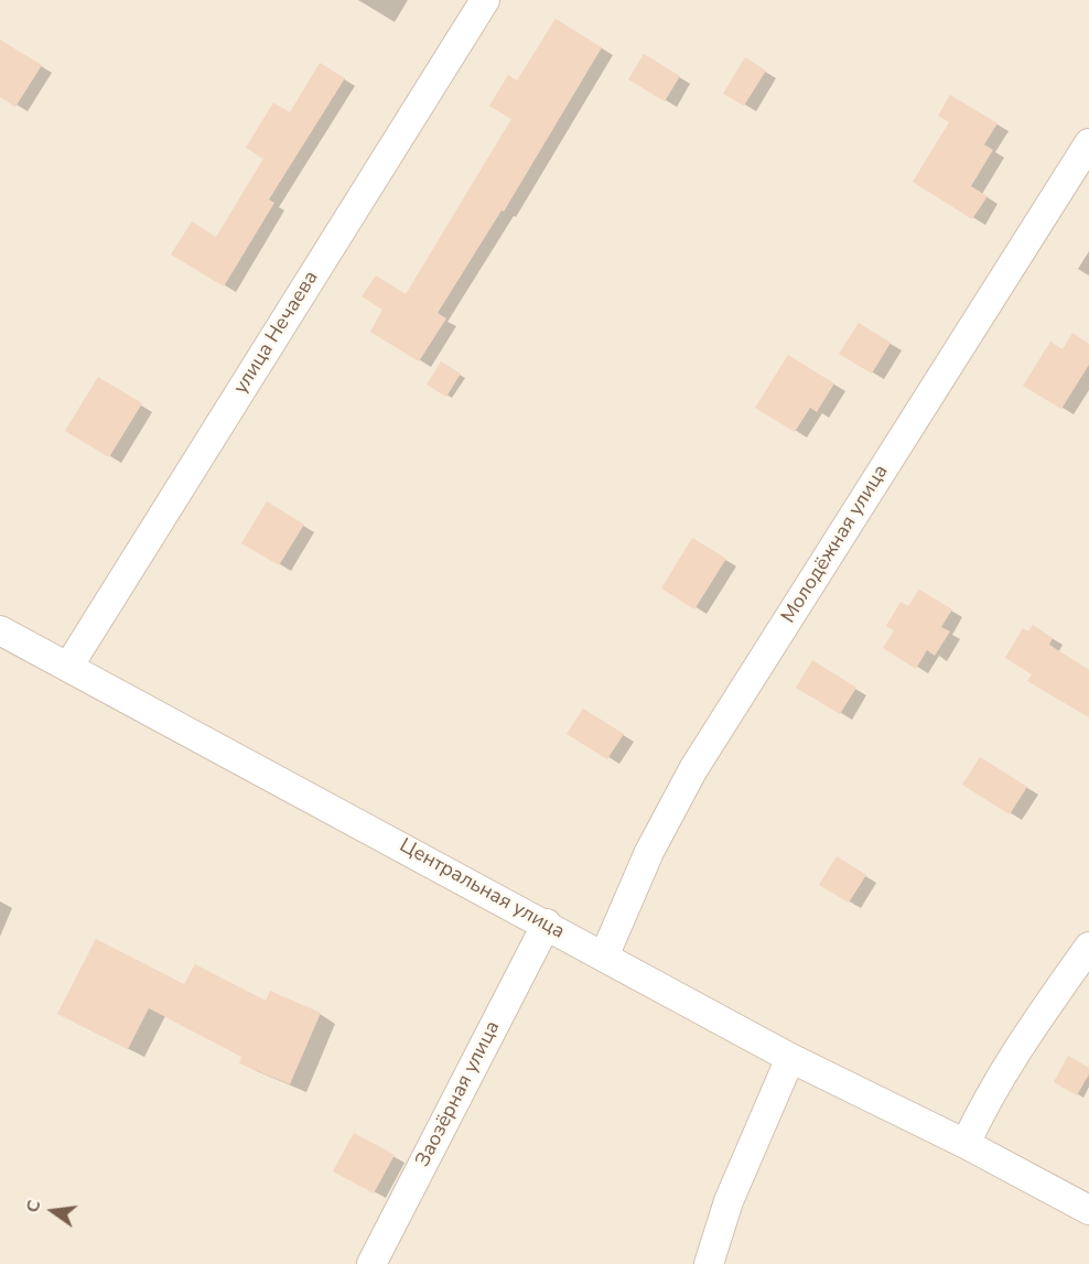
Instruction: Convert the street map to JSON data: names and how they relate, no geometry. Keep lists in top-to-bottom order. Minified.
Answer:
{"streets":{"street":["улица Нечаева","Молодёжная улица","Центральная улица","Заозёрная улица"]},"crossings":[["улица Нечаева","Центральная улица"],["Молодёжная улица","Центральная улица"],["Центральная улица","Заозёрная улица"]],"north":"left"}
